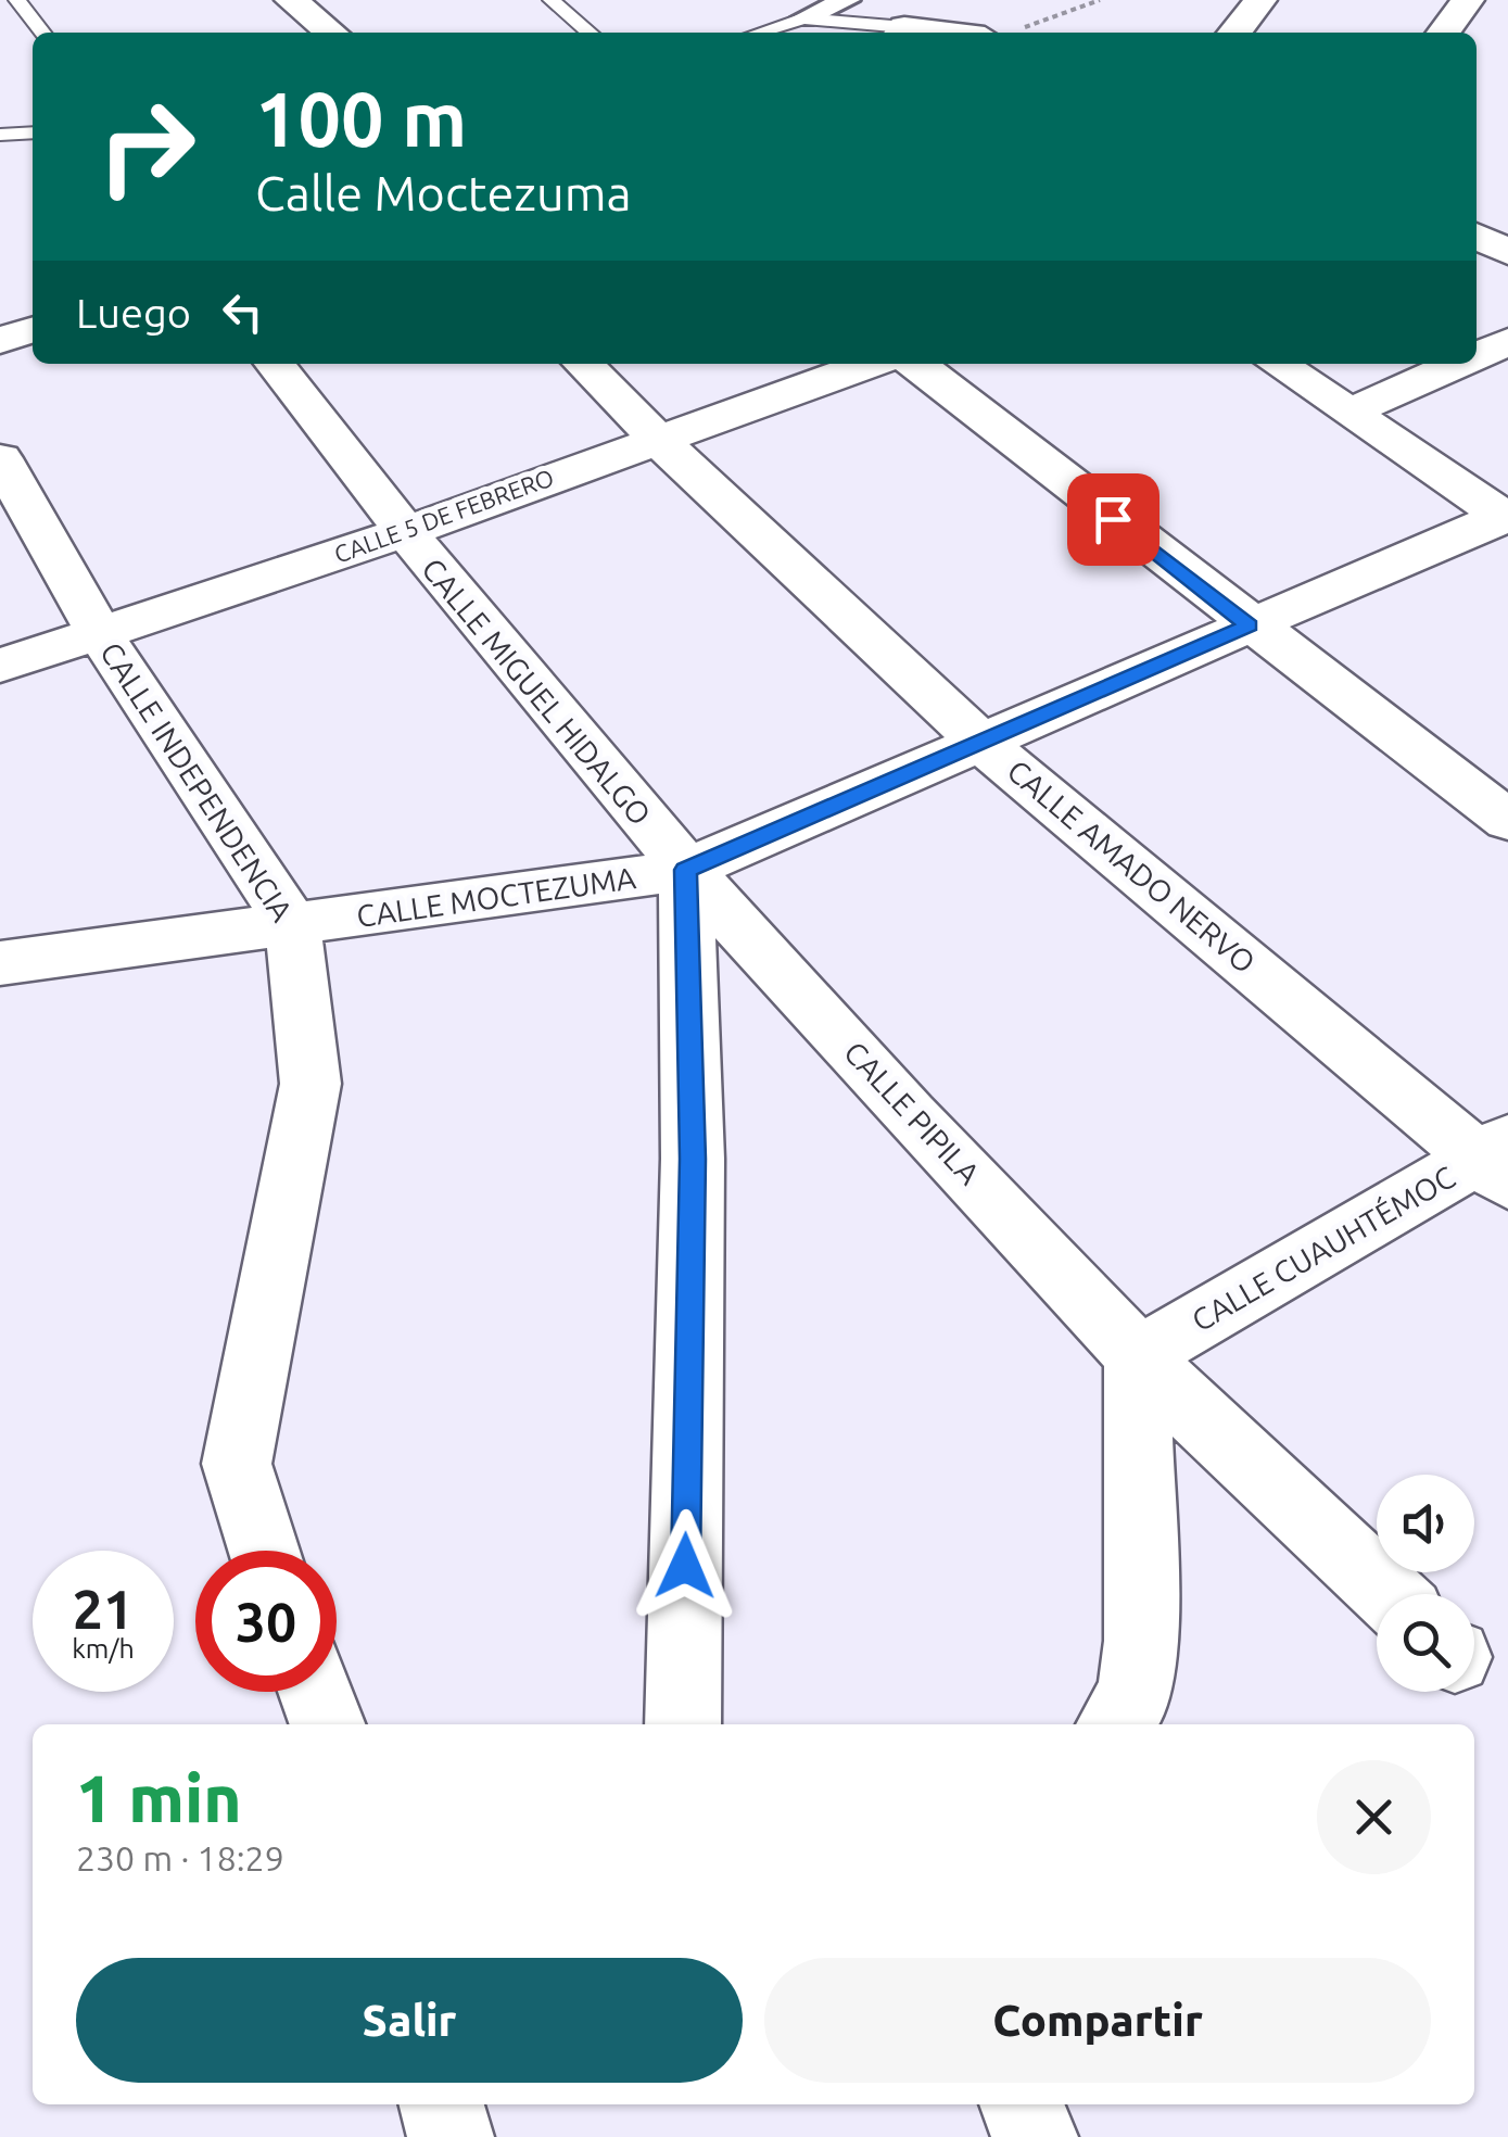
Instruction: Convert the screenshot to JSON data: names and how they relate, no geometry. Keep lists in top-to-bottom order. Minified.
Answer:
{"streets":{"street":["CALLE 5 DE FEBRERO","CALLE MIGUEL HIDALGO","CALLE INDEPENDENCIA","CALLE AMADO NERVO","CALLE MOCTEZUMA","CALLE PIPILA","CALLE CUAUHTÉMOC"]},"crossings":[["CALLE 5 DE FEBRERO","CALLE MIGUEL HIDALGO"],["CALLE 5 DE FEBRERO","CALLE INDEPENDENCIA"],["CALLE 5 DE FEBRERO","CALLE AMADO NERVO"],["CALLE MIGUEL HIDALGO","CALLE MOCTEZUMA"],["CALLE MIGUEL HIDALGO","CALLE PIPILA"],["CALLE INDEPENDENCIA","CALLE MOCTEZUMA"],["CALLE AMADO NERVO","CALLE MOCTEZUMA"],["CALLE AMADO NERVO","CALLE CUAUHTÉMOC"],["CALLE MOCTEZUMA","CALLE PIPILA"],["CALLE PIPILA","CALLE CUAUHTÉMOC"]],"page":{"turn":["100 m","Calle Moctezuma"],"then":"Luego","speed":"21 km/h","limit":"30","heading":["1 min","230 m · 18:29"],"buttons":["Salir","Compartir"]}}
